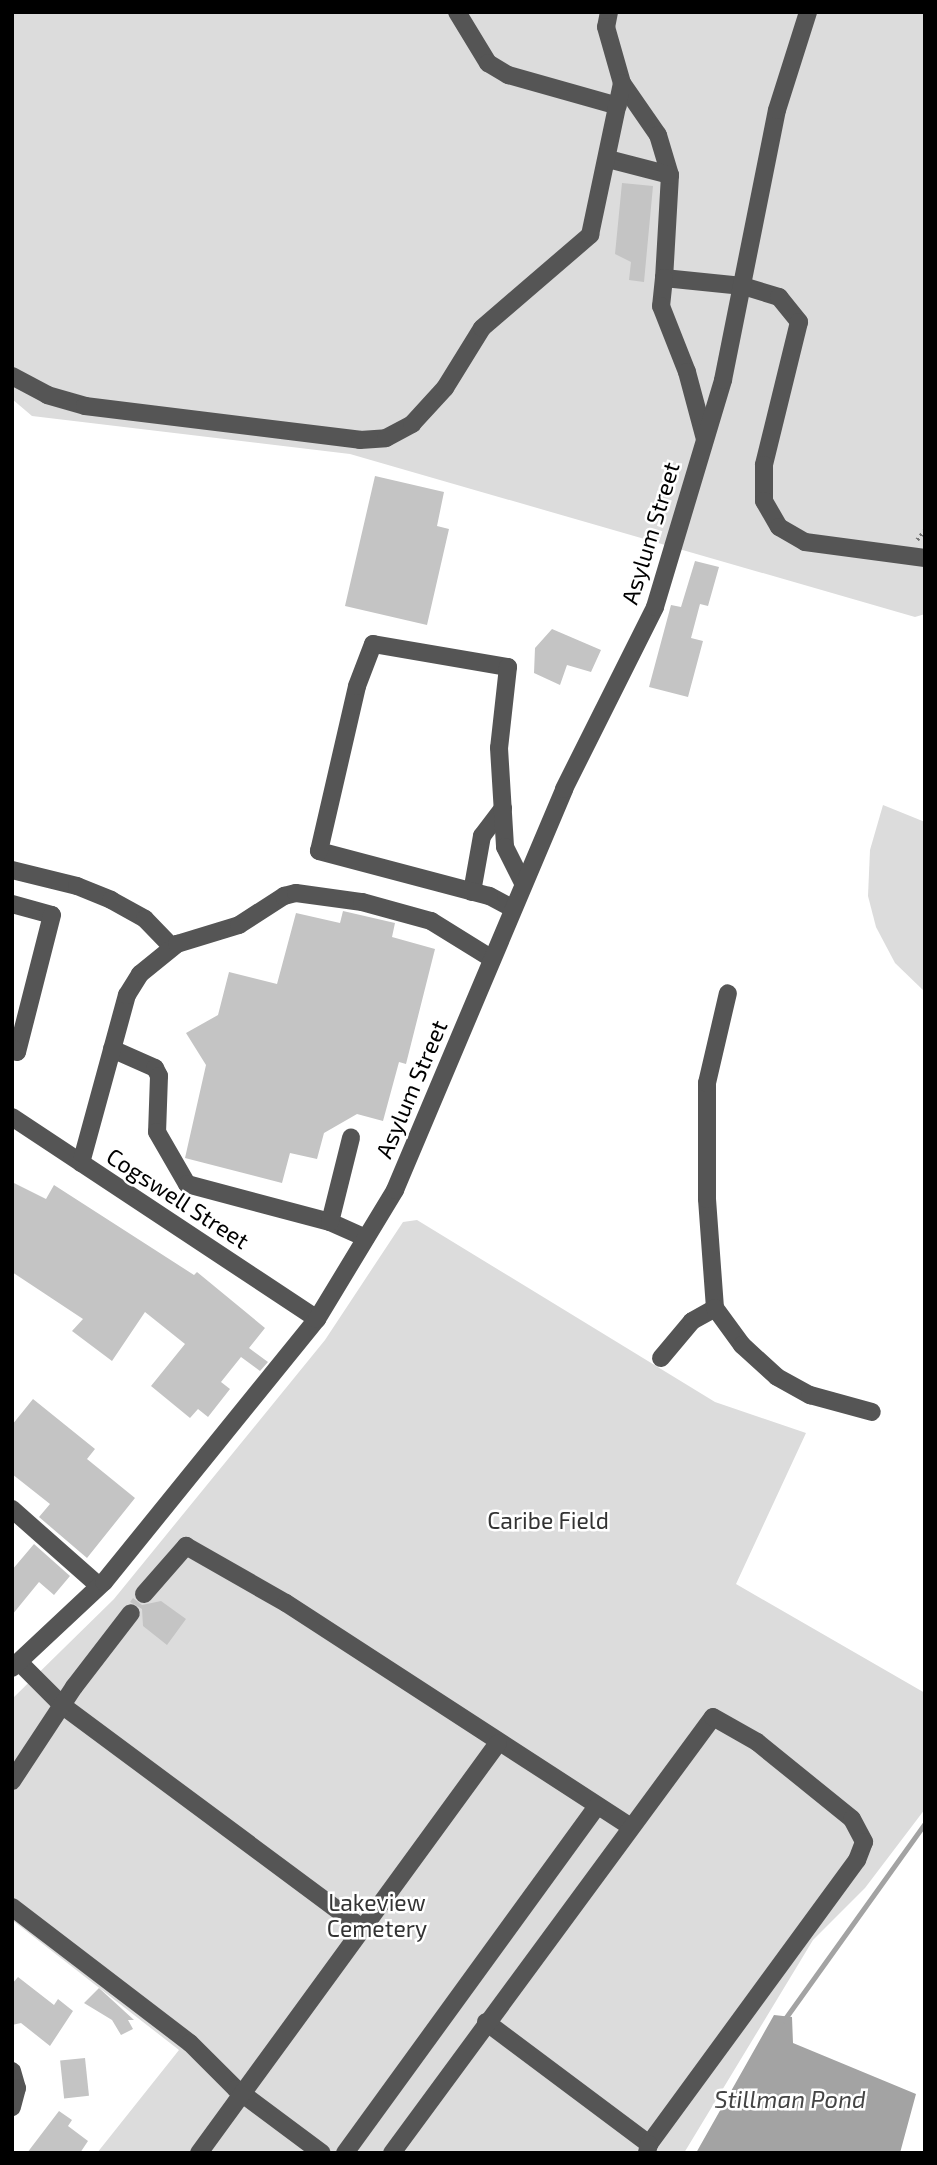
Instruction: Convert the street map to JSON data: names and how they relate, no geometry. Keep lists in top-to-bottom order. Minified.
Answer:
{"streets":{"street":["Asylum Street","Cogswell Street"]},"crossings":[["Asylum Street","Cogswell Street"]],"water":["Stillman Pond"],"parks":["Caribe Field","Lakeview Cemetery"]}
